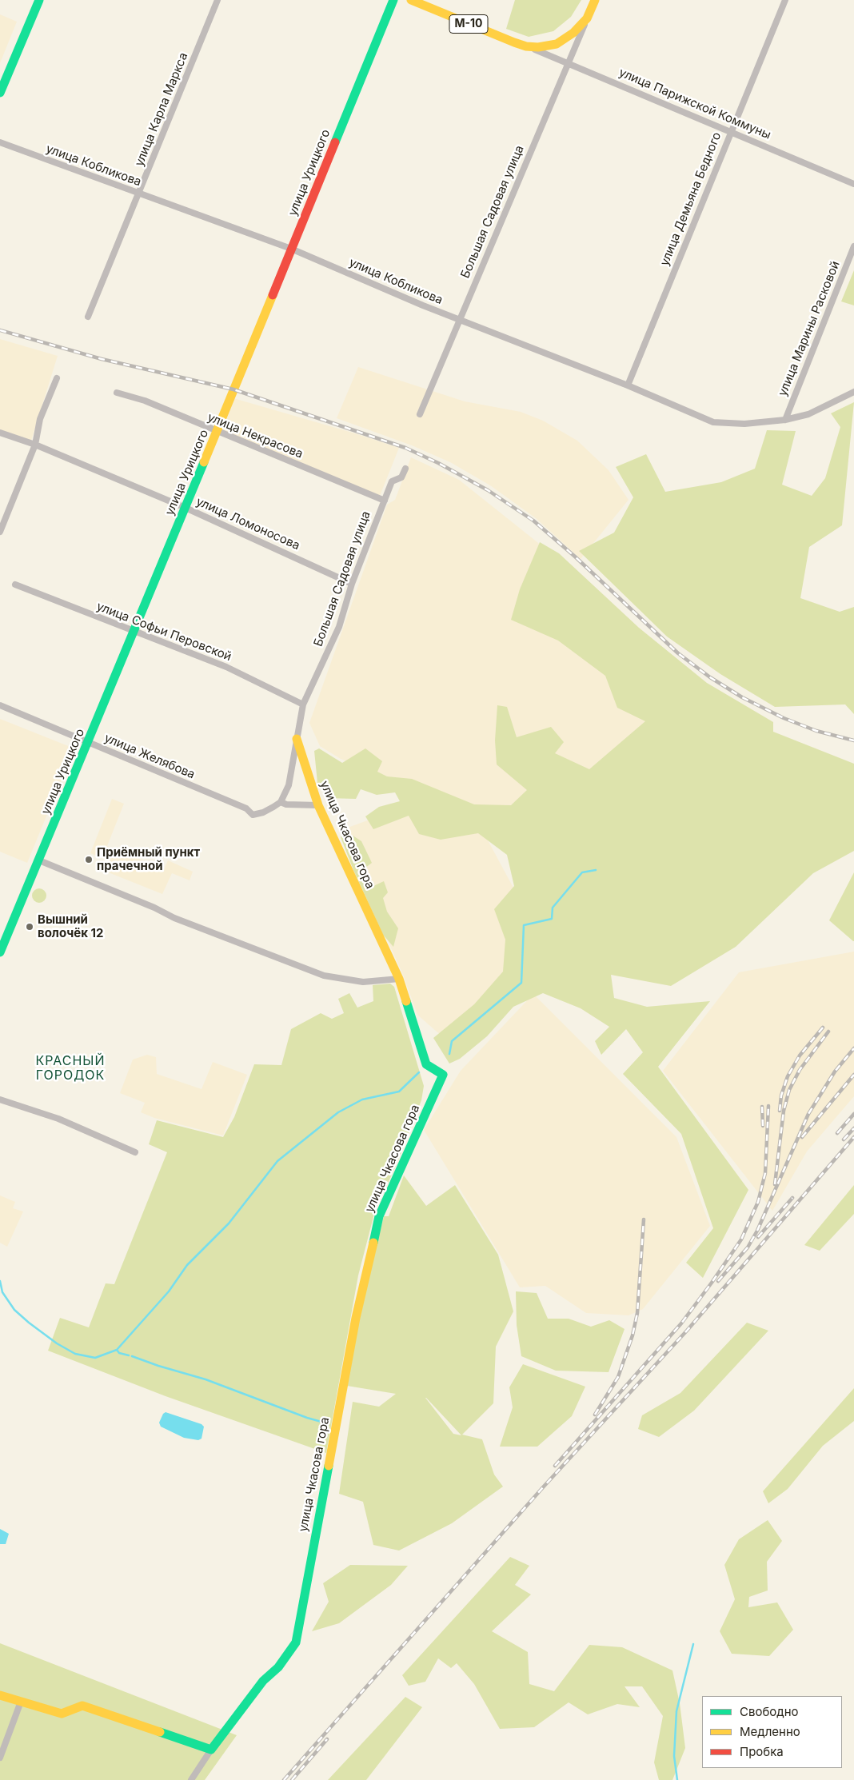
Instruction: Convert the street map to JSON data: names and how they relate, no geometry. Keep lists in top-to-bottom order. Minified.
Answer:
{"streets":{"main road":["М-10","улица Парижской Коммуны","улица Урицкого","Большая Садовая улица","улица Чкасова гора"],"street":["улица Карла Маркса","улица Кобликова","улица Демьяна Бедного","улица Марины Расковой","улица Некрасова","улица Ломоносова","улица Софьи Перовской","улица Желябова"]},"crossings":[["улица Парижской Коммуны","улица Демьяна Бедного"],["улица Парижской Коммуны","Большая Садовая улица"],["улица Карла Маркса","улица Кобликова"],["улица Кобликова","улица Урицкого"],["улица Кобликова","улица Демьяна Бедного"],["улица Кобликова","Большая Садовая улица"],["улица Кобликова","улица Марины Расковой"],["улица Урицкого","улица Некрасова"],["улица Урицкого","улица Ломоносова"],["улица Урицкого","улица Софьи Перовской"],["улица Урицкого","улица Желябова"],["Большая Садовая улица","улица Некрасова"],["Большая Садовая улица","улица Ломоносова"],["Большая Садовая улица","улица Софьи Перовской"],["Большая Садовая улица","улица Желябова"],["Большая Садовая улица","улица Чкасова гора"]],"districts":["КРАСНЫЙ ГОРОДОК"],"places":["Приёмный пункт прачечной","Вышний волочёк 12"],"legend":["Свободно","Медленно","Пробка"]}
